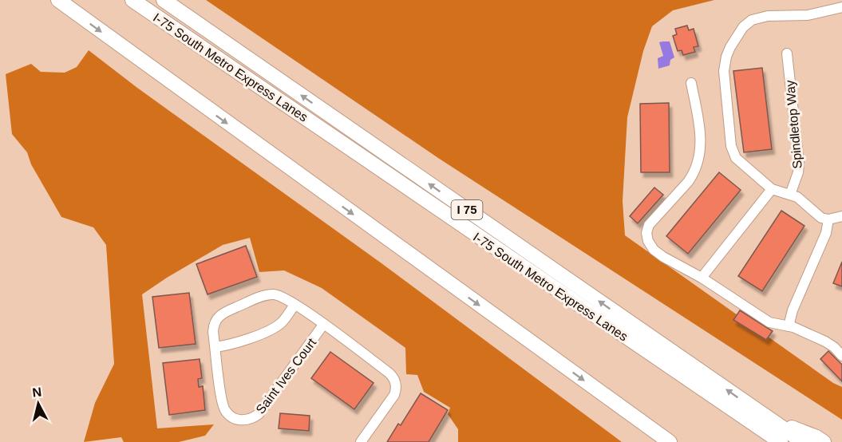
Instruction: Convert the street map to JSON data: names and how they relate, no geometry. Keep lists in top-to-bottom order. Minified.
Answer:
{"streets":{"highway":["I-75 South Metro Express Lanes","I 75"],"street":["Spindletop Way","Saint Ives Court"]},"north":"top"}
